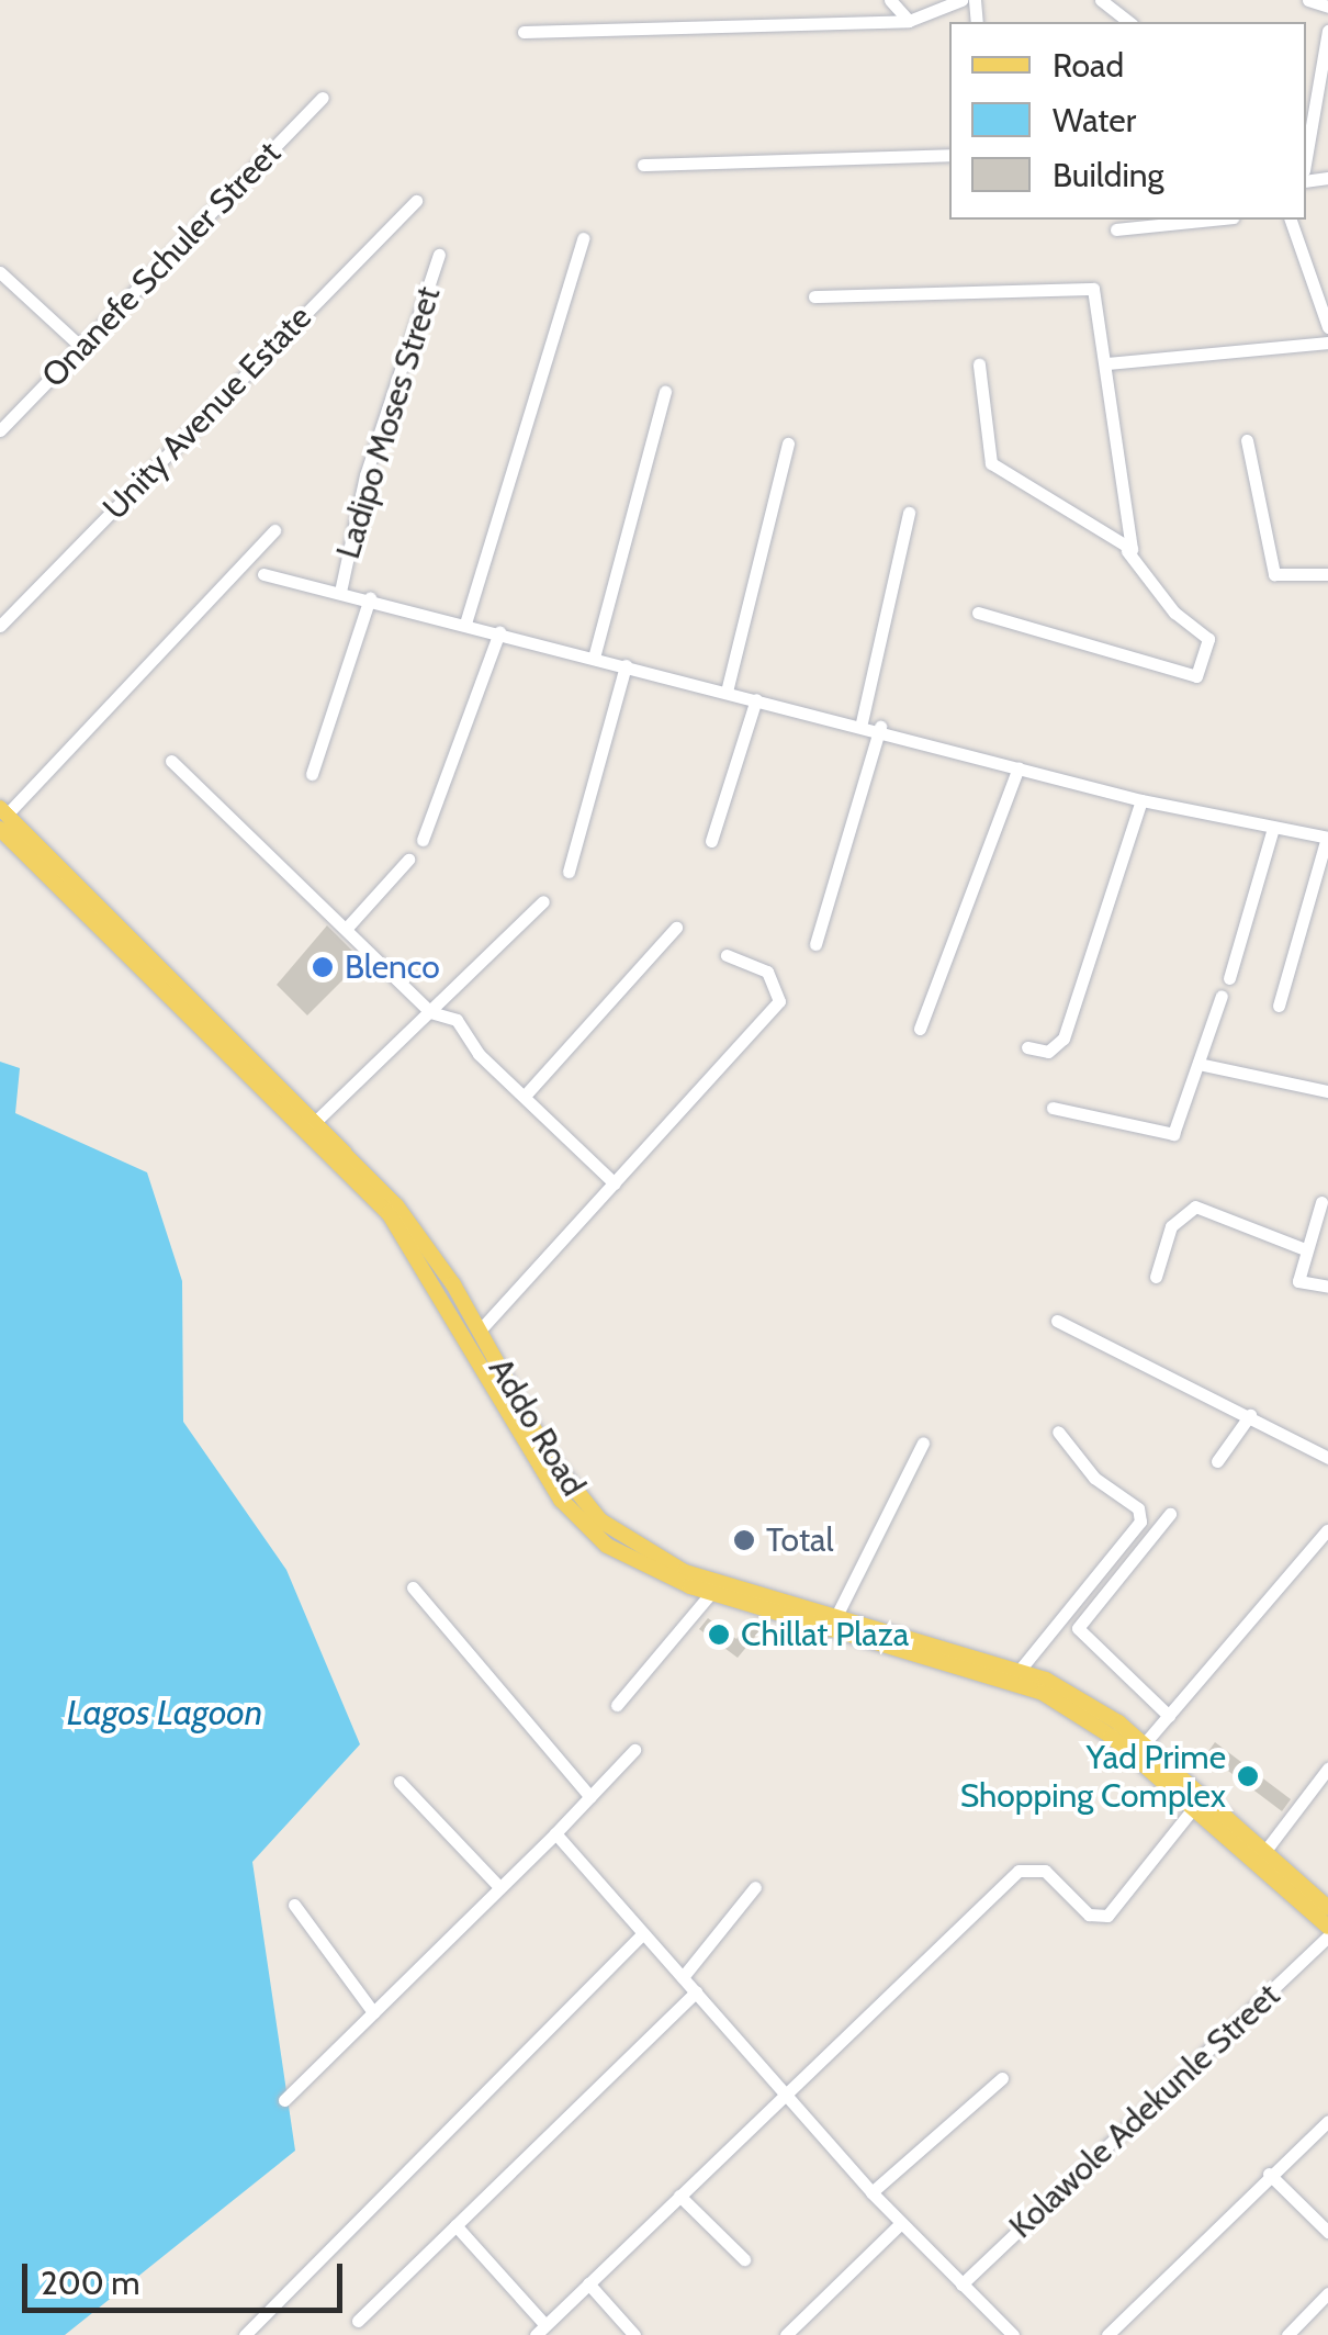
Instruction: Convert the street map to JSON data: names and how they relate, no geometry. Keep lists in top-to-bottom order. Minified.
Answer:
{"streets":{"main road":["Addo Road"],"street":["Onanefe Schuler Street","Unity Avenue Estate","Ladipo Moses Street","Kolawole Adekunle Street"]},"water":["Lagos Lagoon"],"places":["Blenco","Total","Chillat Plaza","Yad Prime Shopping Complex"],"legend":["Road","Water","Building"],"scale_bar":"200 m"}
